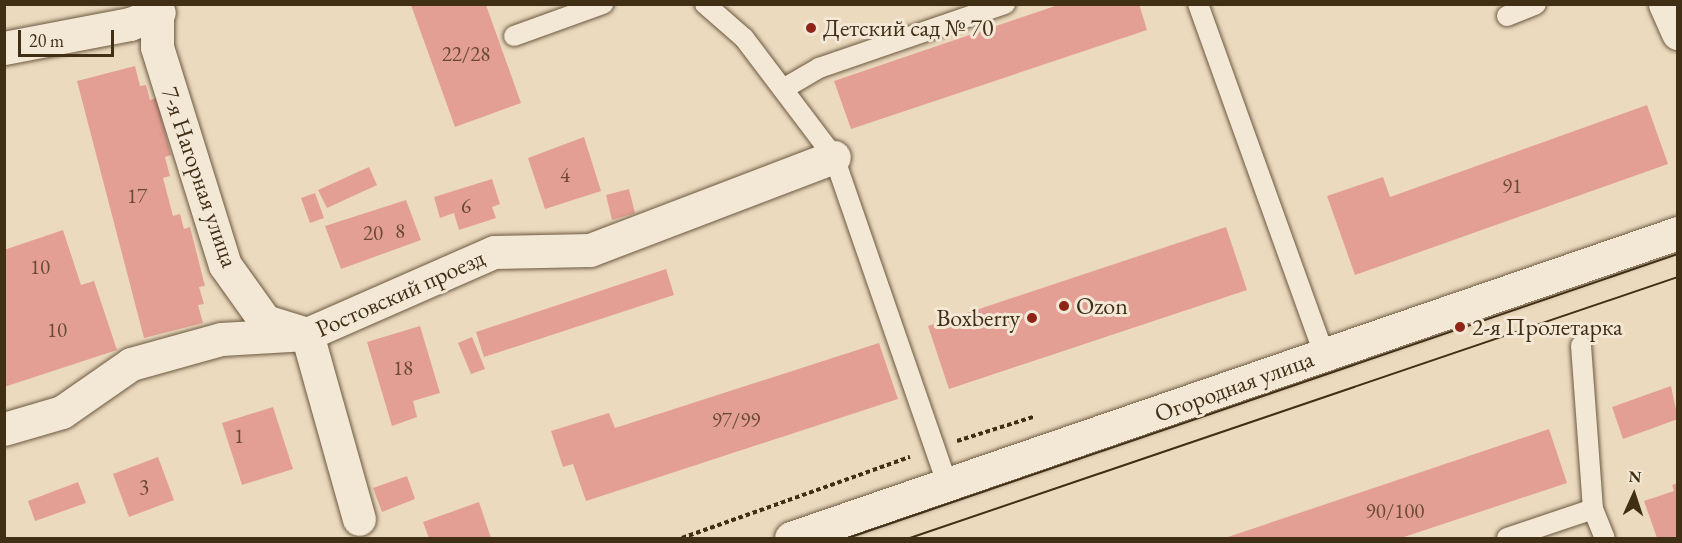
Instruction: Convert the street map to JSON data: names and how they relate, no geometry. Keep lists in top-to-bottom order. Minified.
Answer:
{"streets":{"street":["7-я Нагорная улица","Ростовский проезд","Огородная улица"]},"crossings":[["7-я Нагорная улица","Ростовский проезд"]],"places":["Детский сад № 70","Ozon","Boxberry","2-я Пролетарка"],"house_numbers":["22/28","4","91","17","6","8","20","10","10","18","97/99","1","3","90/100"],"scale_bar":"20 m","north":"top"}
